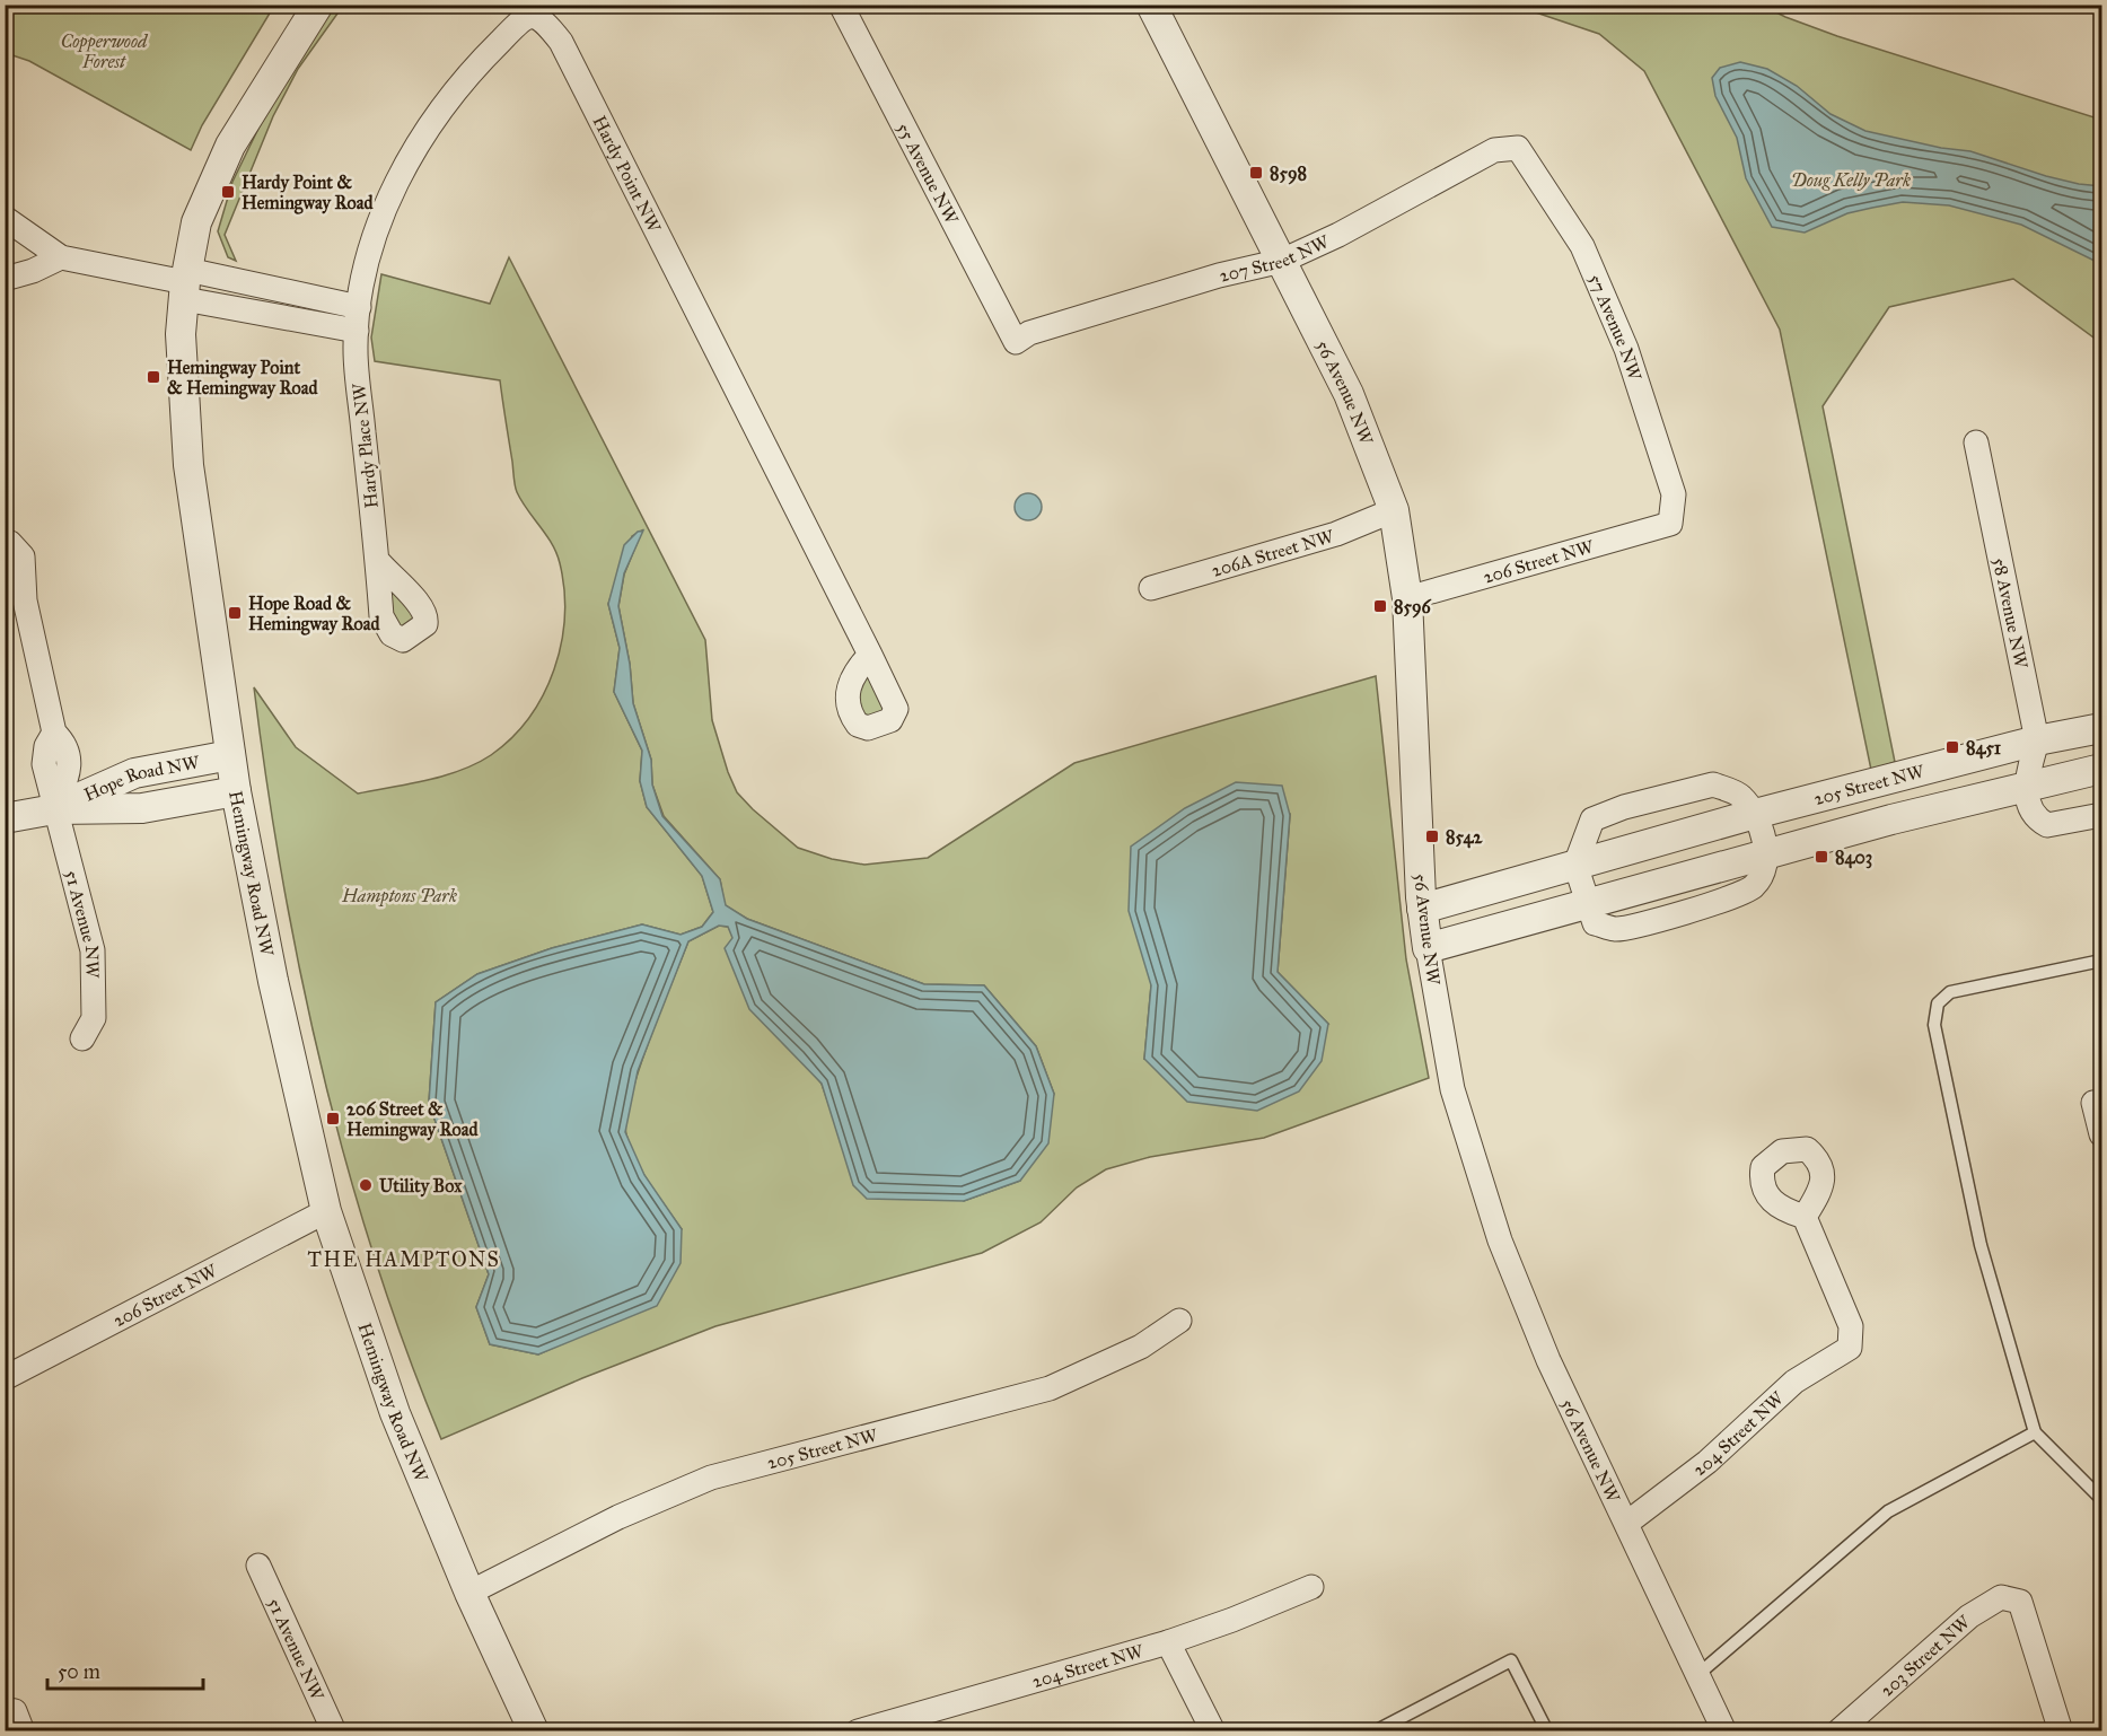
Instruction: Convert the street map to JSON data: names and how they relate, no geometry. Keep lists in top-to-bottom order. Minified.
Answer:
{"streets":{"street":["Hardy Point NW","55 Avenue NW","207 Street NW","57 Avenue NW","56 Avenue NW","Hardy Place NW","206A Street NW","206 Street NW","58 Avenue NW","Hope Road NW","205 Street NW","Hemingway Road NW","51 Avenue NW","204 Street NW","203 Street NW"]},"crossings":[["Hardy Point NW","Hardy Place NW"],["55 Avenue NW","207 Street NW"],["207 Street NW","57 Avenue NW"],["207 Street NW","56 Avenue NW"],["57 Avenue NW","206 Street NW"],["56 Avenue NW","206A Street NW"],["56 Avenue NW","206 Street NW"],["56 Avenue NW","205 Street NW"],["56 Avenue NW","204 Street NW"],["206 Street NW","Hemingway Road NW"],["58 Avenue NW","205 Street NW"],["Hope Road NW","Hemingway Road NW"],["Hope Road NW","51 Avenue NW"],["205 Street NW","Hemingway Road NW"]],"districts":["THE HAMPTONS"],"parks":["Copperwood Forest","Doug Kelly Park","Hamptons Park"],"places":{"transit":["8598","Hardy Point & Hemingway Road","Hemingway Point & Hemingway Road","8596","Hope Road & Hemingway Road","8451","8542","8403","206 Street & Hemingway Road"],"other":["Utility Box"]},"scale_bar":"50 m"}
